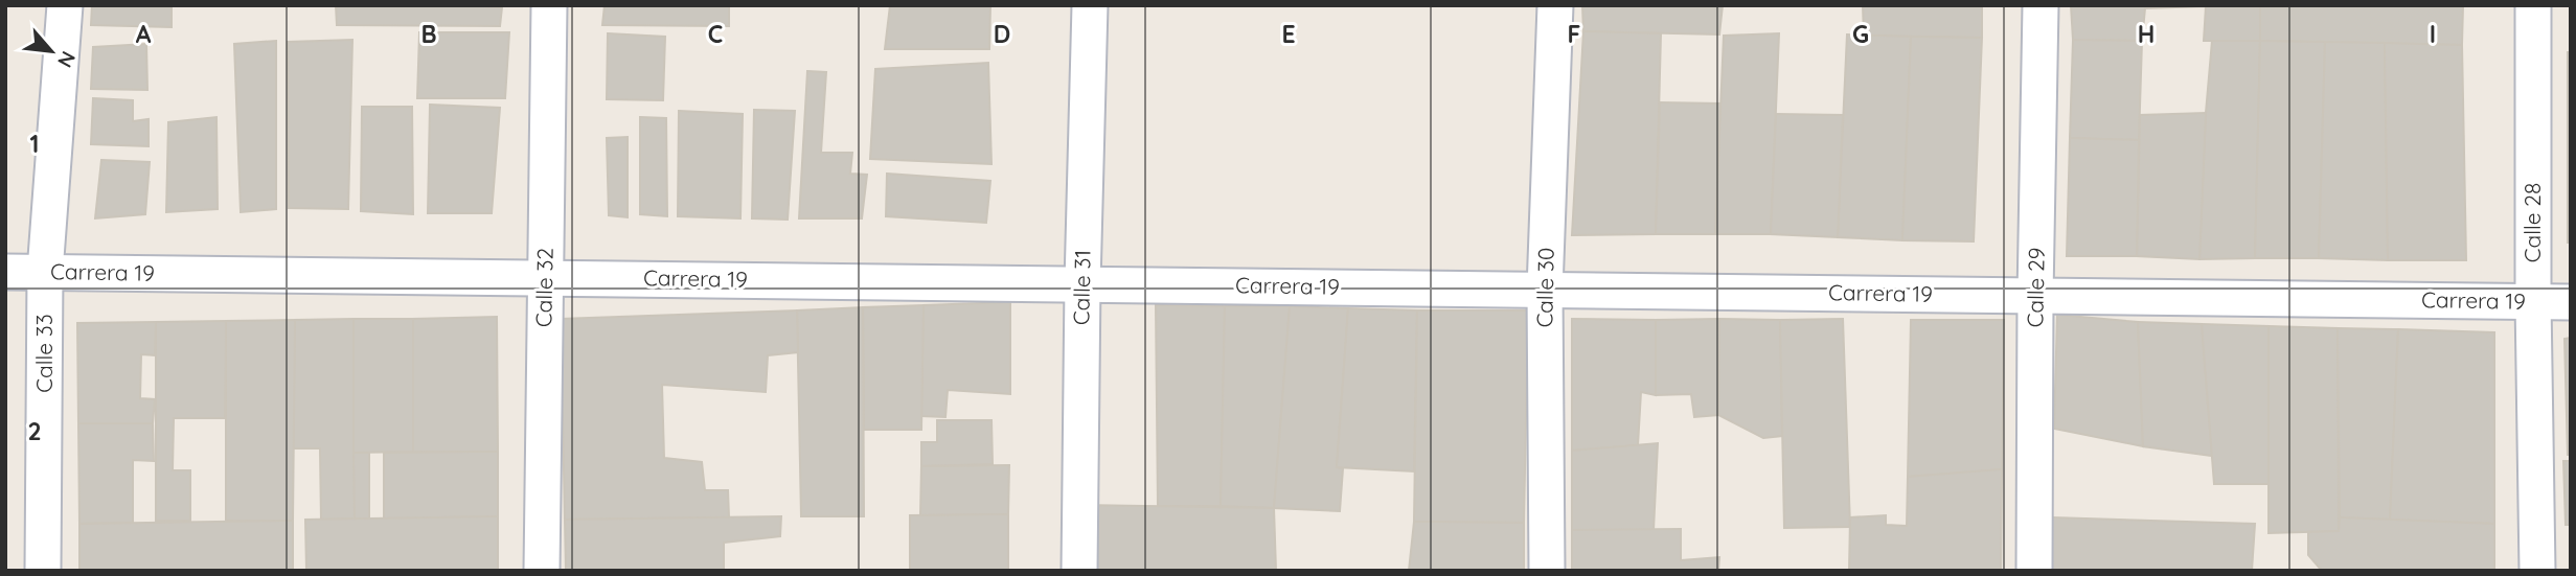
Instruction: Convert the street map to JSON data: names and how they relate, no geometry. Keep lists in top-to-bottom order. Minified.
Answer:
{"streets":{"street":["Calle 28","Carrera 19","Calle 32","Calle 31","Calle 30","Calle 29","Calle 33"]},"crossings":[["Calle 28","Carrera 19"],["Carrera 19","Calle 32"],["Carrera 19","Calle 31"],["Carrera 19","Calle 30"],["Carrera 19","Calle 29"],["Carrera 19","Calle 33"]],"north":"bottom right","grid":{"columns":["A","B","C","D","E","F","G","H","I"],"rows":["1","2"]}}
